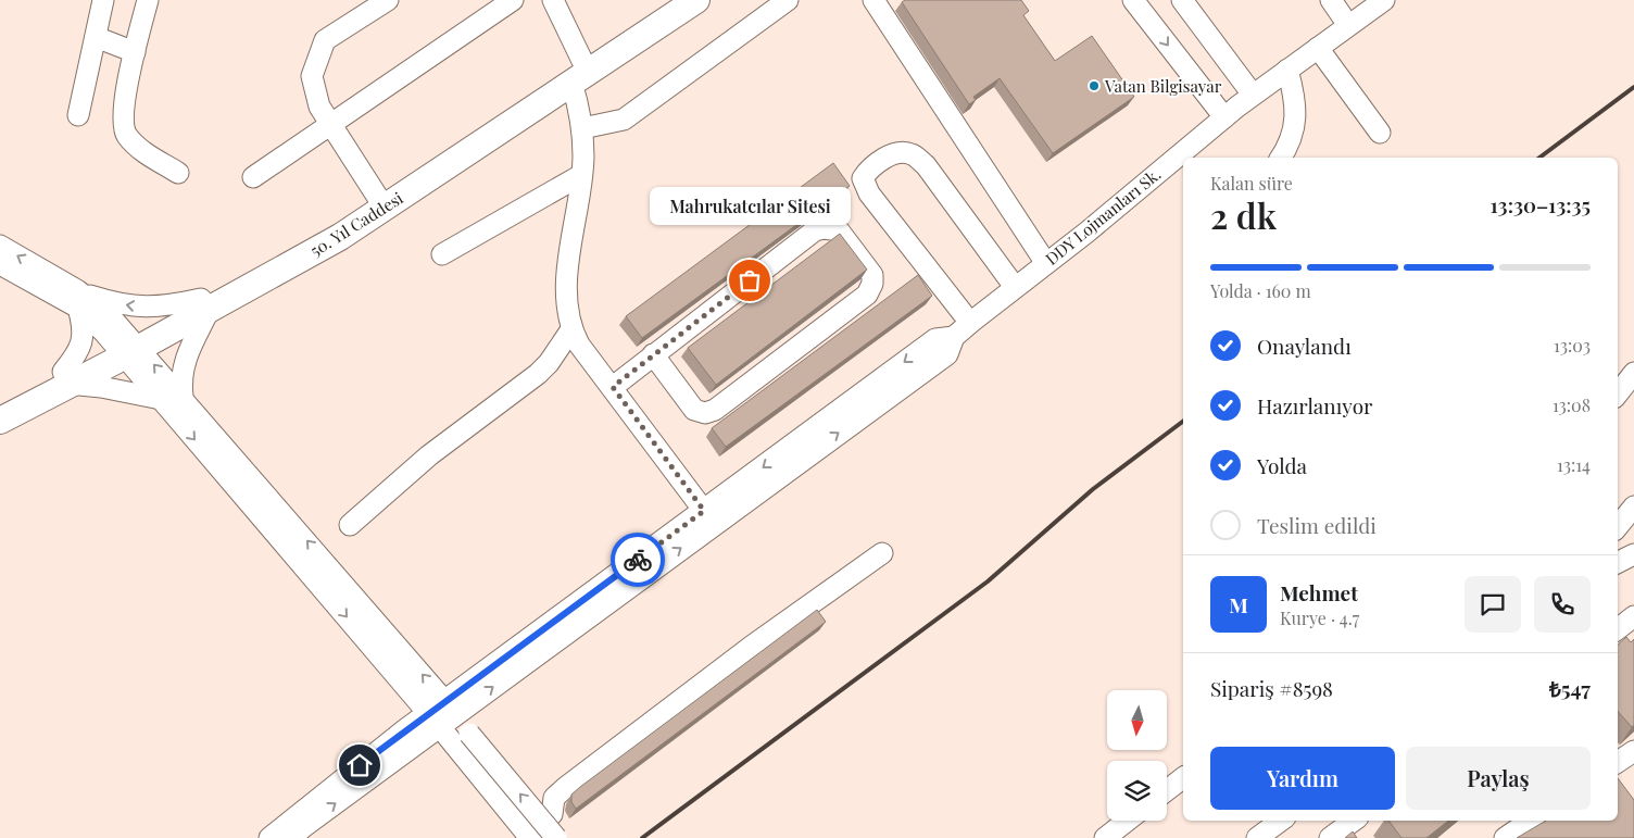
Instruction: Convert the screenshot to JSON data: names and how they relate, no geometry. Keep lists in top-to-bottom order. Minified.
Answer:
{"streets":{"main road":["50. Yıl Caddesi"],"street":["DDY Lojmanları Sk."]},"places":["Vatan Bilgisayar","Mahrukatcılar Sitesi"],"north":"bottom","page":{"heading":["2 dk","Kalan süre","13:30–13:35"],"panel":["Mehmet","Kurye · 4.7","Sipariş #8598","₺547"],"bubble":"Mahrukatcılar Sitesi","bar":"Yolda · 160 m","list":[["Onaylandı","13:03"],["Hazırlanıyor","13:08"],["Yolda","13:14"],"Teslim edildi"],"round":"M","buttons":["Yardım","Paylaş"]}}
